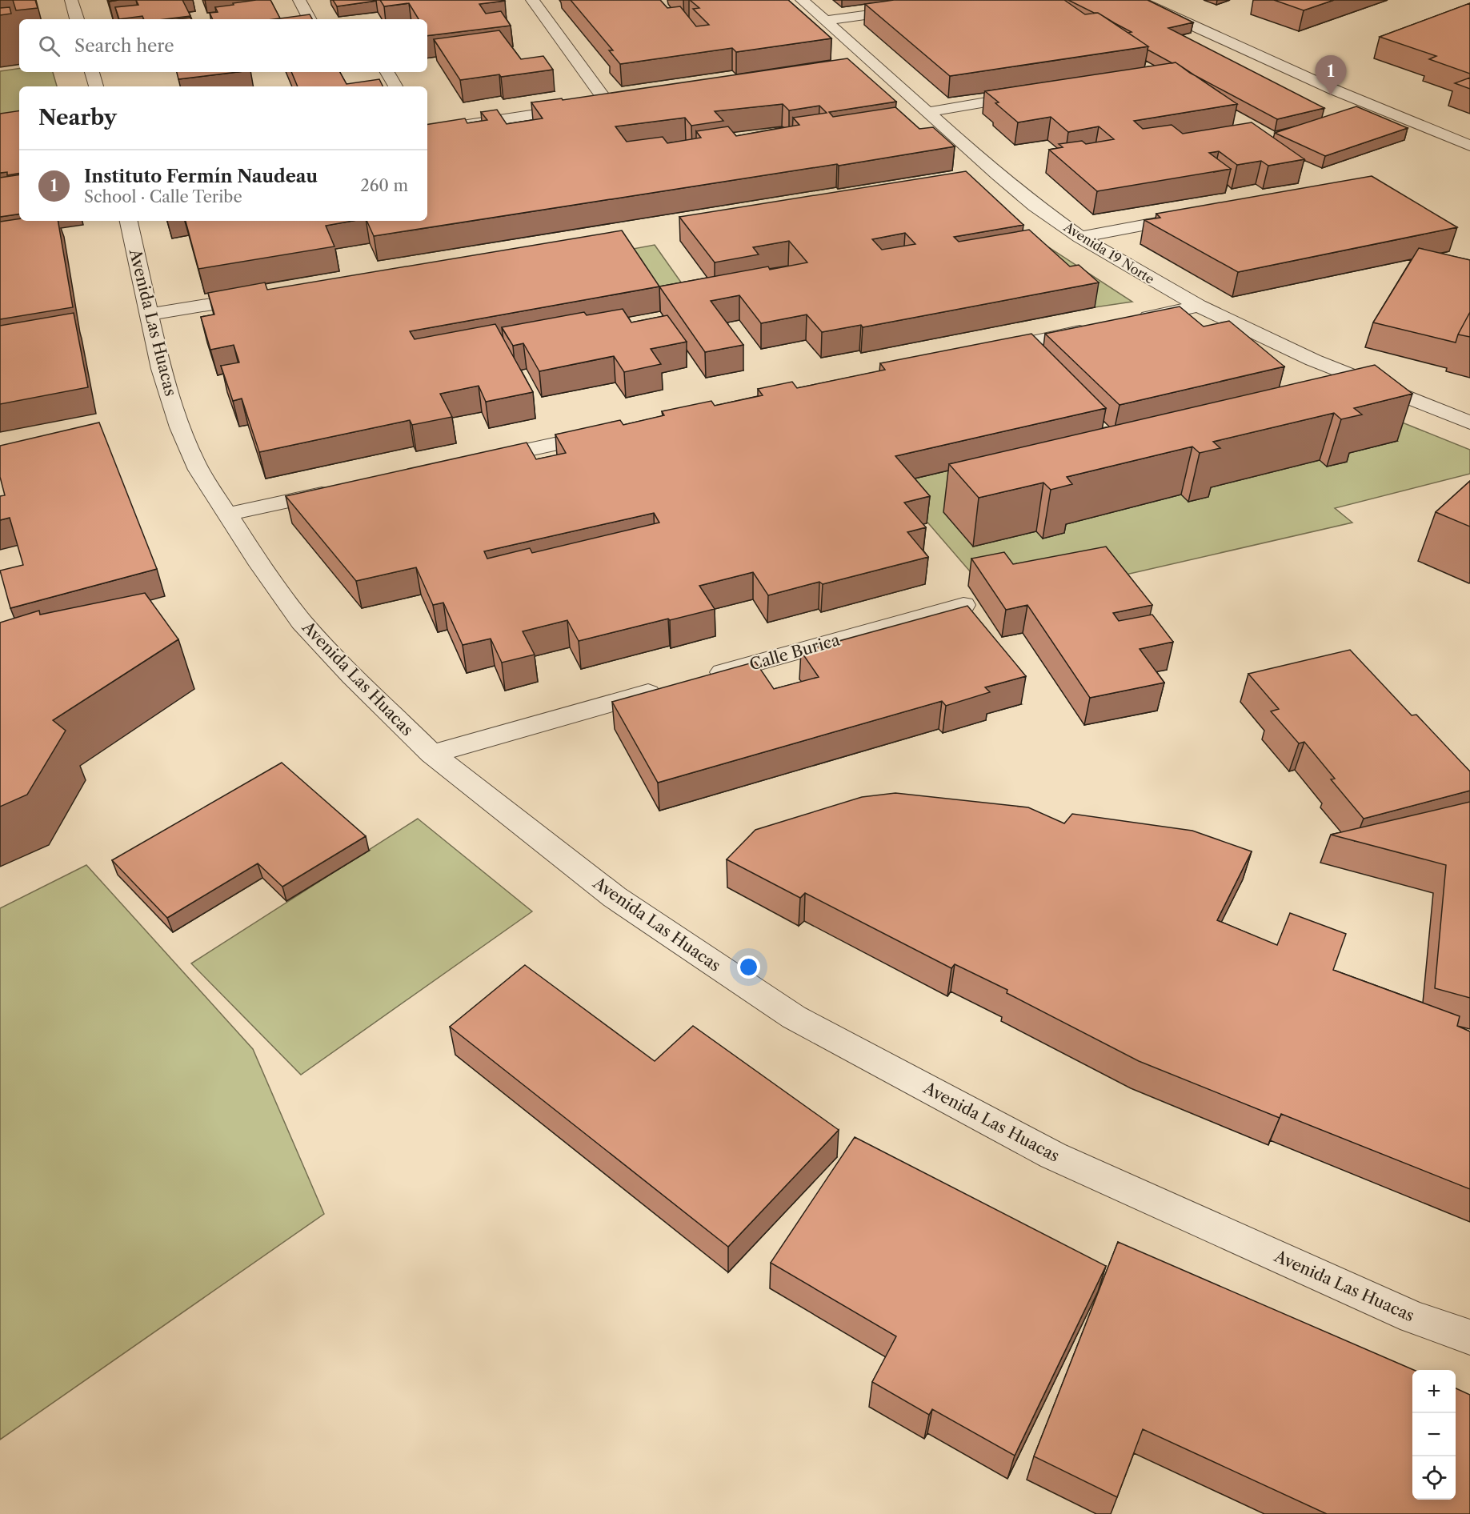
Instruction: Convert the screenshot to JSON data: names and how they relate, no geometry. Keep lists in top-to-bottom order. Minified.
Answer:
{"streets":{"street":["Avenida 19 Norte","Avenida Las Huacas","Calle Burica"]},"page":{"search":"Search here","pins":"1","heading":"Nearby","list":[{"mark":"1","name":"Instituto Fermín Naudeau","note":"School · Calle Teribe","value":"260 m"}],"map_buttons":["+","−"]}}
